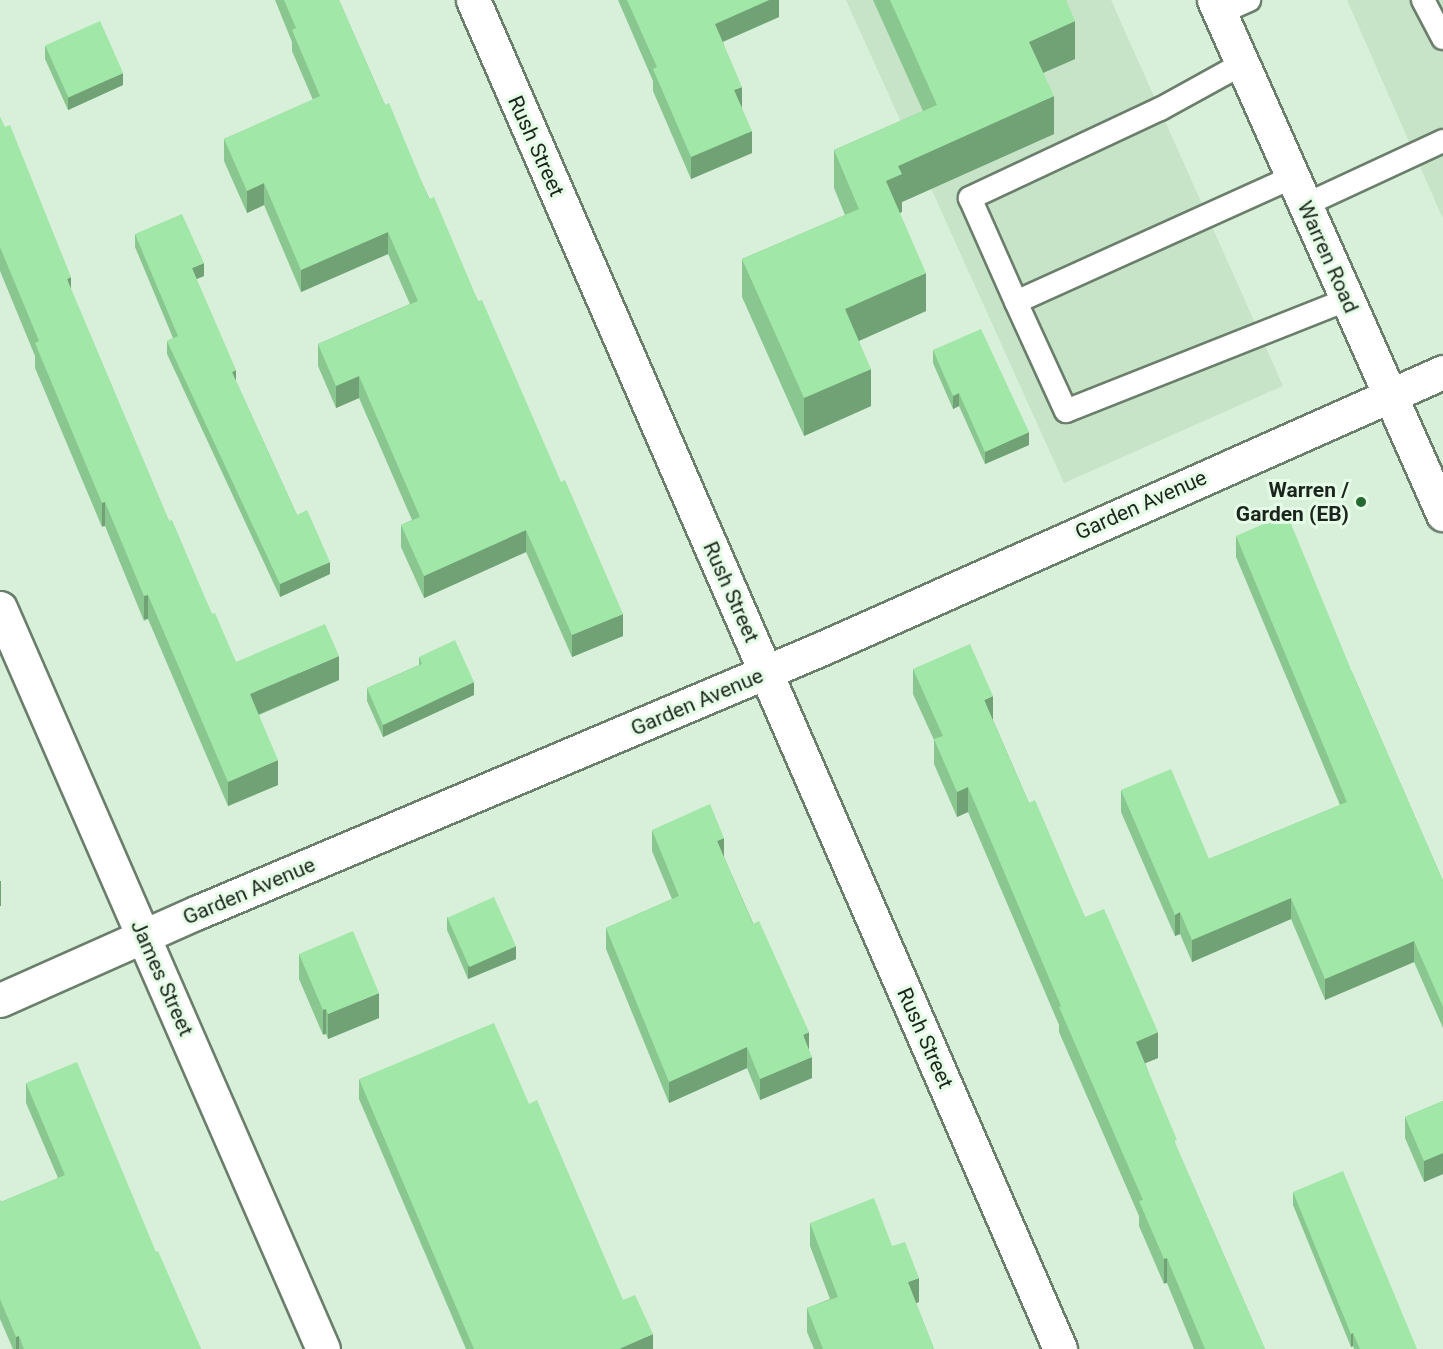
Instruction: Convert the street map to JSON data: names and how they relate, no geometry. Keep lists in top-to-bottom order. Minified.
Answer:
{"streets":{"street":["Rush Street","Warren Road","Garden Avenue","James Street"]},"crossings":[["Rush Street","Garden Avenue"],["Warren Road","Garden Avenue"],["Garden Avenue","James Street"]],"places":["Warren / Garden (EB)"]}
